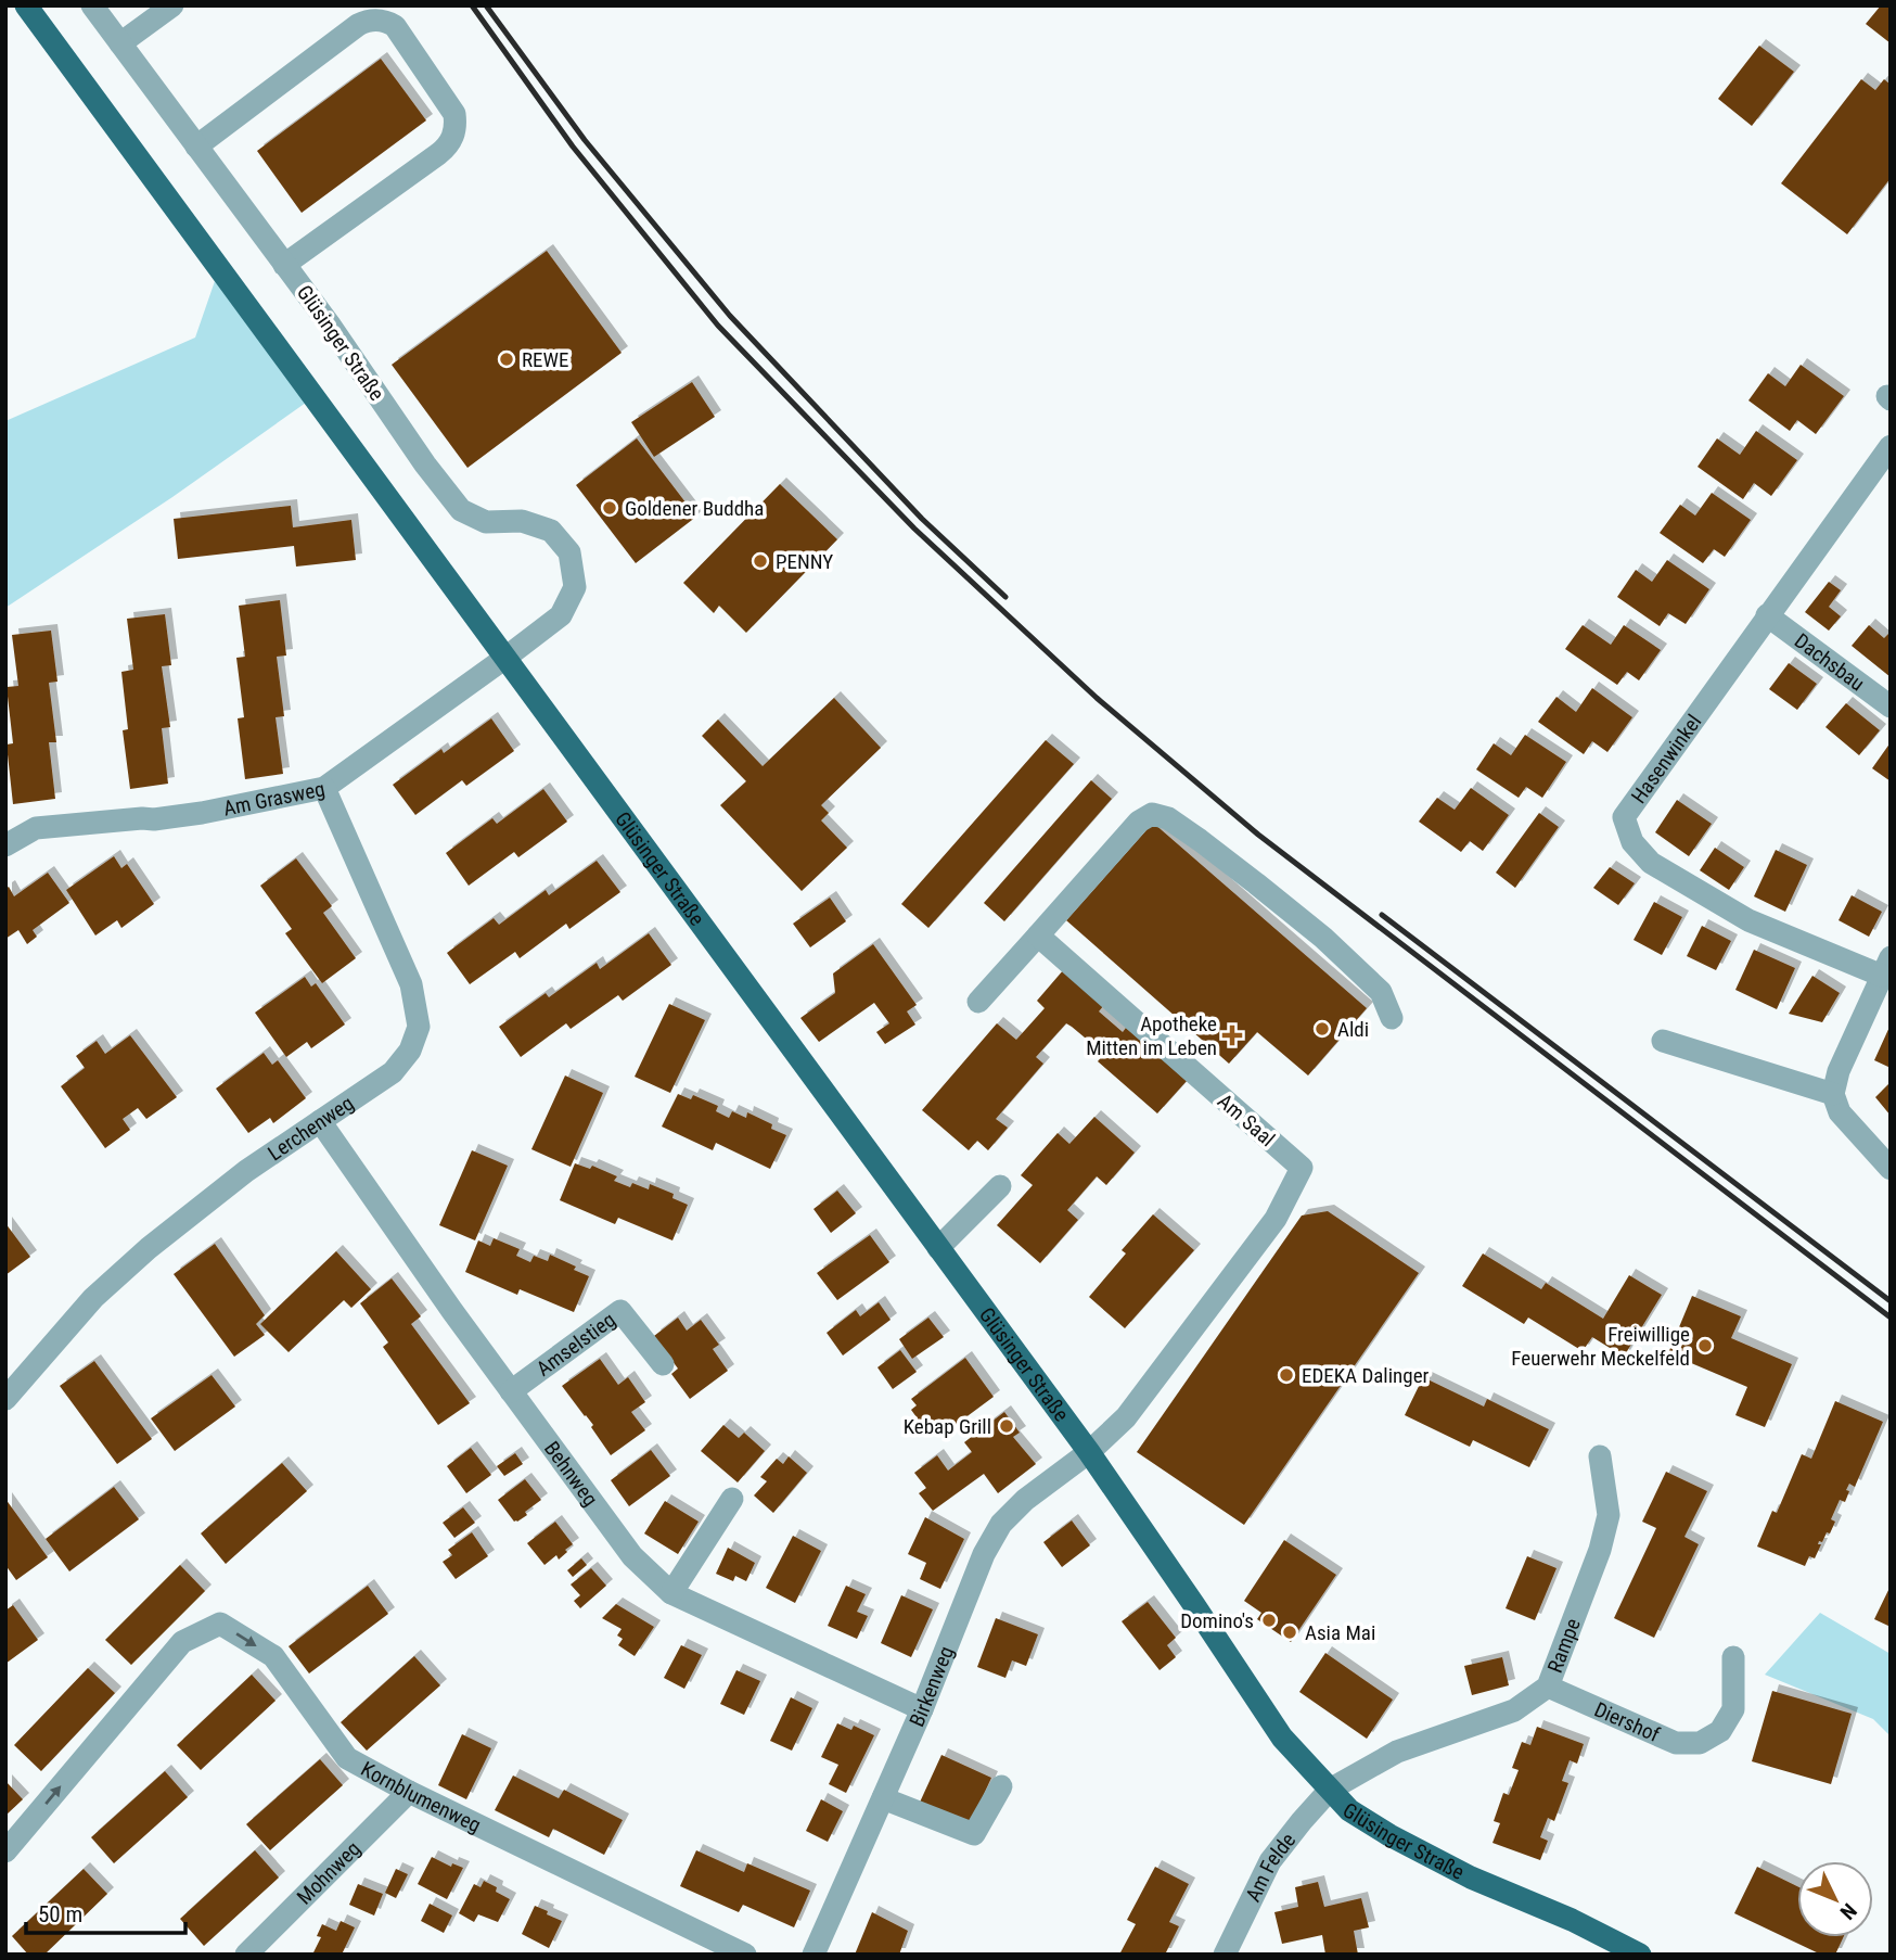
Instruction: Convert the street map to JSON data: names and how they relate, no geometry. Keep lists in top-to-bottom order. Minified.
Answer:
{"streets":{"main road":["Glüsinger Straße"],"street":["Dachsbau","Hasenwinkel","Am Grasweg","Am Saal","Lerchenweg","Amselstieg","Behnweg","Rampe","Birkenweg","Diershof","Kornblumenweg","Am Felde","Mohnweg"]},"crossings":[["Glüsinger Straße","Am Grasweg"],["Glüsinger Straße","Am Saal"],["Glüsinger Straße","Rampe"],["Glüsinger Straße","Birkenweg"],["Glüsinger Straße","Am Felde"],["Dachsbau","Hasenwinkel"],["Am Grasweg","Lerchenweg"],["Am Saal","Birkenweg"],["Lerchenweg","Behnweg"],["Amselstieg","Behnweg"],["Behnweg","Birkenweg"],["Rampe","Diershof"],["Rampe","Am Felde"],["Kornblumenweg","Mohnweg"]],"places":{"other":["REWE","Goldener Buddha","PENNY","Aldi","Freiwillige Feuerwehr Meckelfeld","EDEKA Dalinger","Kebap Grill","Domino's","Asia Mai"],"health":["Apotheke Mitten im Leben"]},"scale_bar":"50 m","north":"bottom right"}
